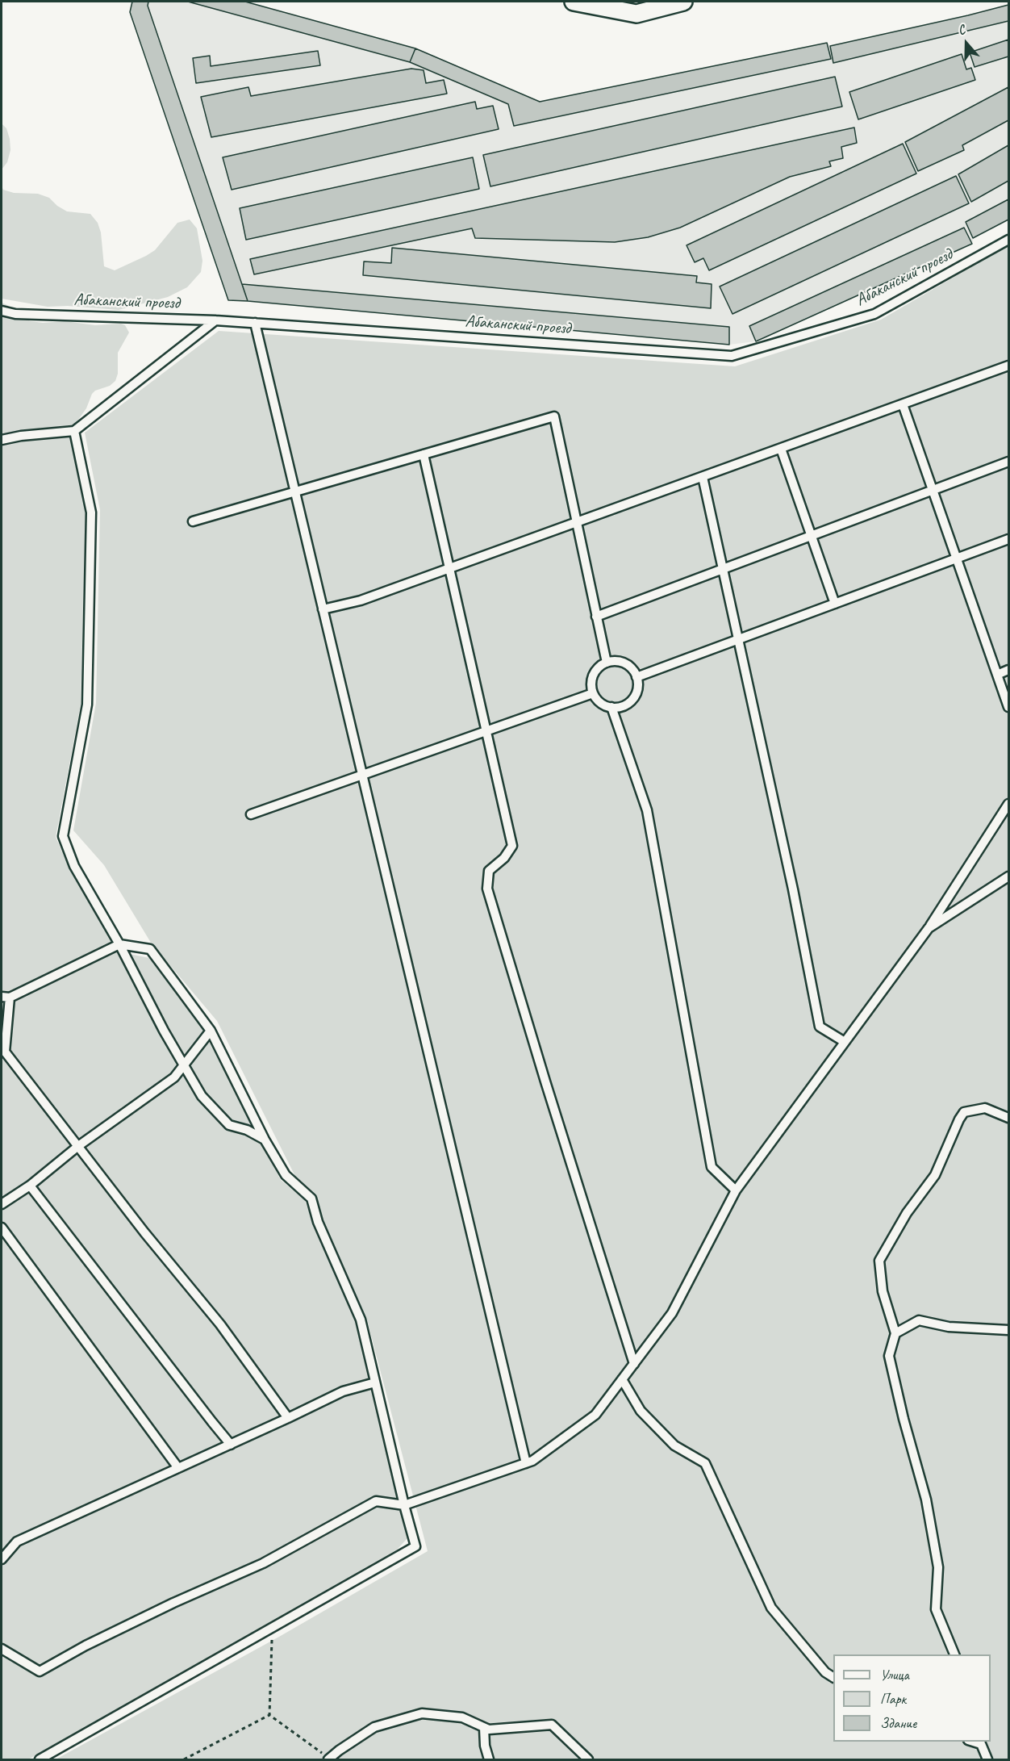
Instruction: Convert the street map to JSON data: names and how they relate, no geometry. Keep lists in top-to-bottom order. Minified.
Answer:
{"streets":{"lane":["Абаканский проезд"]},"legend":["Улица","Парк","Здание"],"north":"top"}
